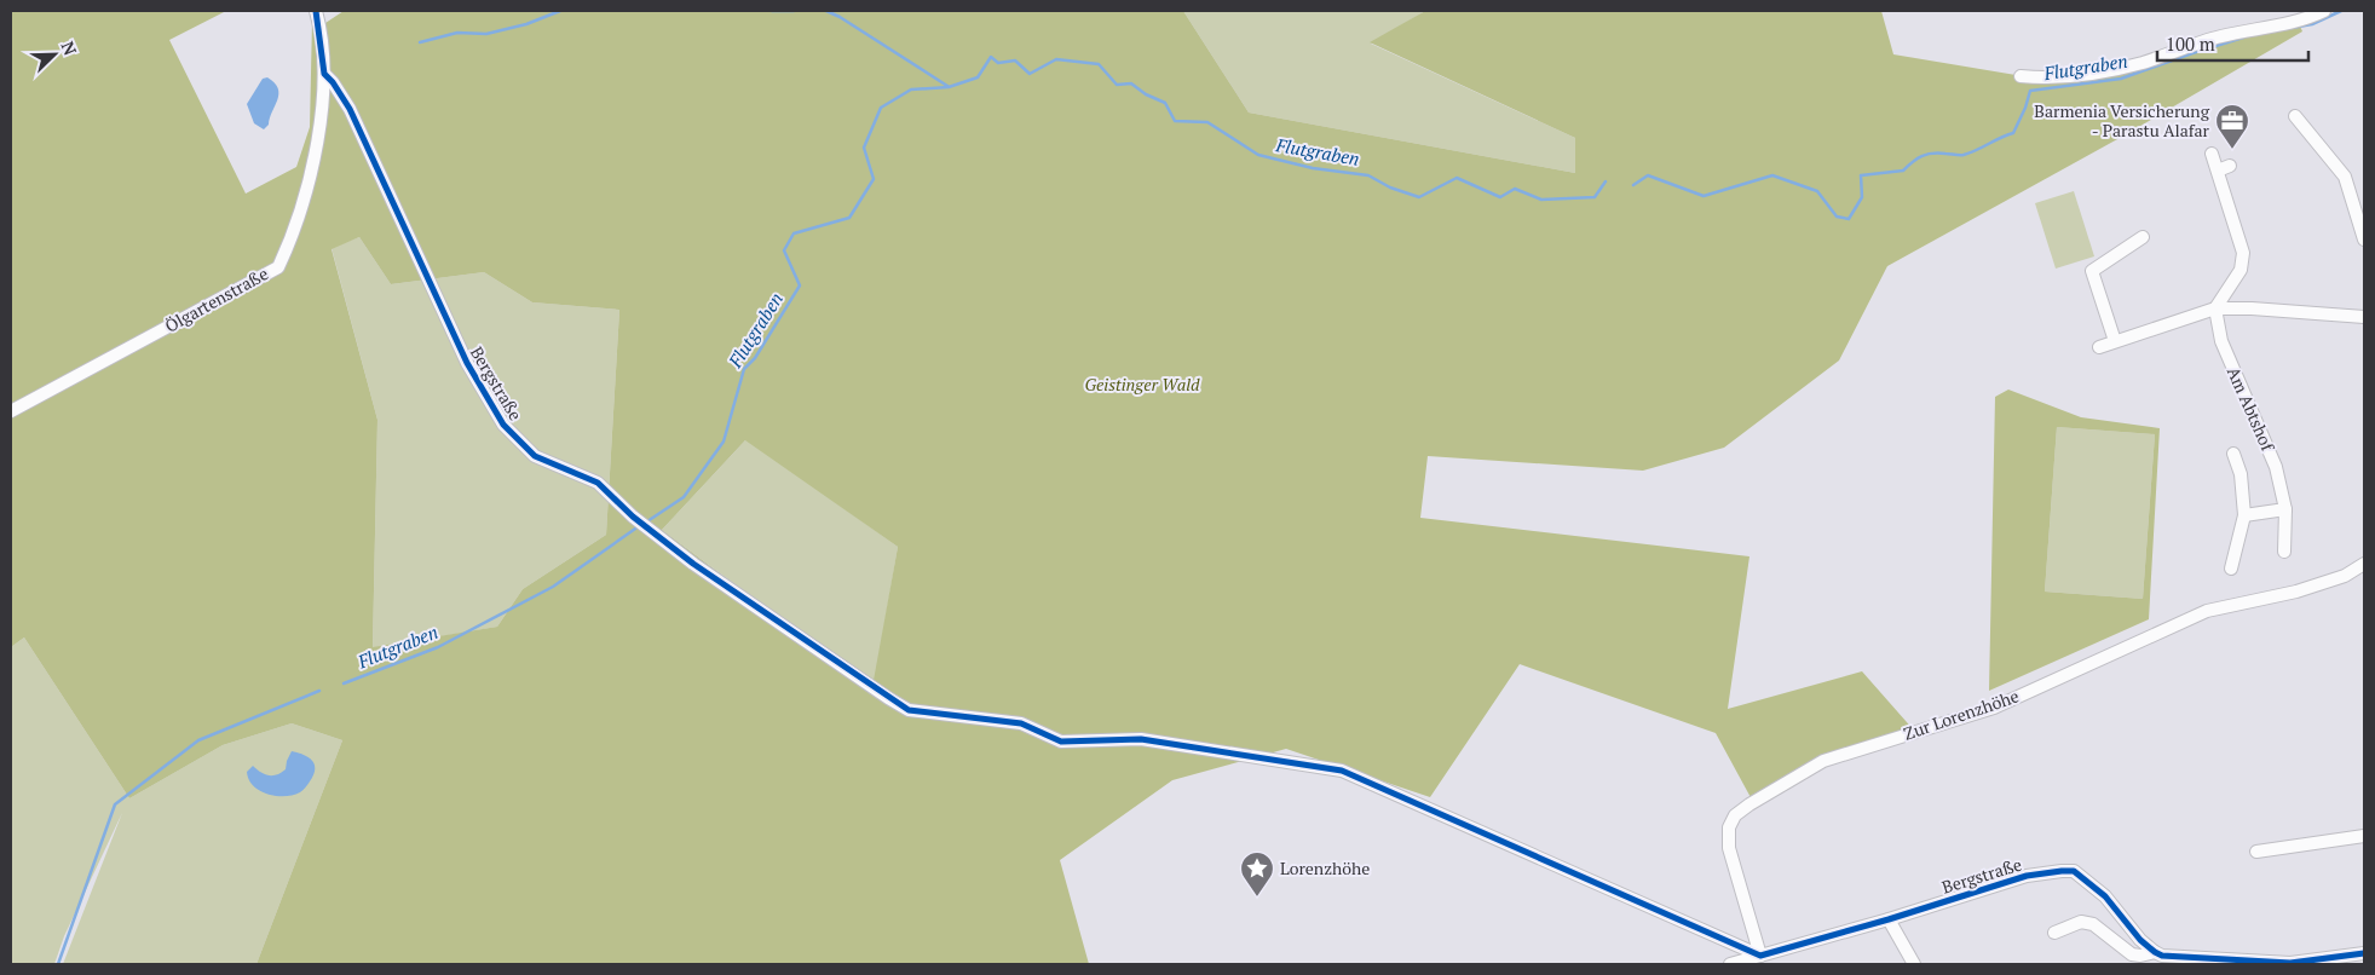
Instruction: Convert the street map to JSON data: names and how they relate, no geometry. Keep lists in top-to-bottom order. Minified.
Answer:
{"streets":{"street":["Ölgartenstraße","Bergstraße","Am Abtshof","Zur Lorenzhöhe"]},"crossings":[["Ölgartenstraße","Bergstraße"],["Bergstraße","Zur Lorenzhöhe"]],"water":["Flutgraben"],"parks":["Geistinger Wald"],"places":{"office":["Barmenia Versicherung - Parastu Alafar"],"place":["Lorenzhöhe"]},"scale_bar":"100 m","north":"top right"}
